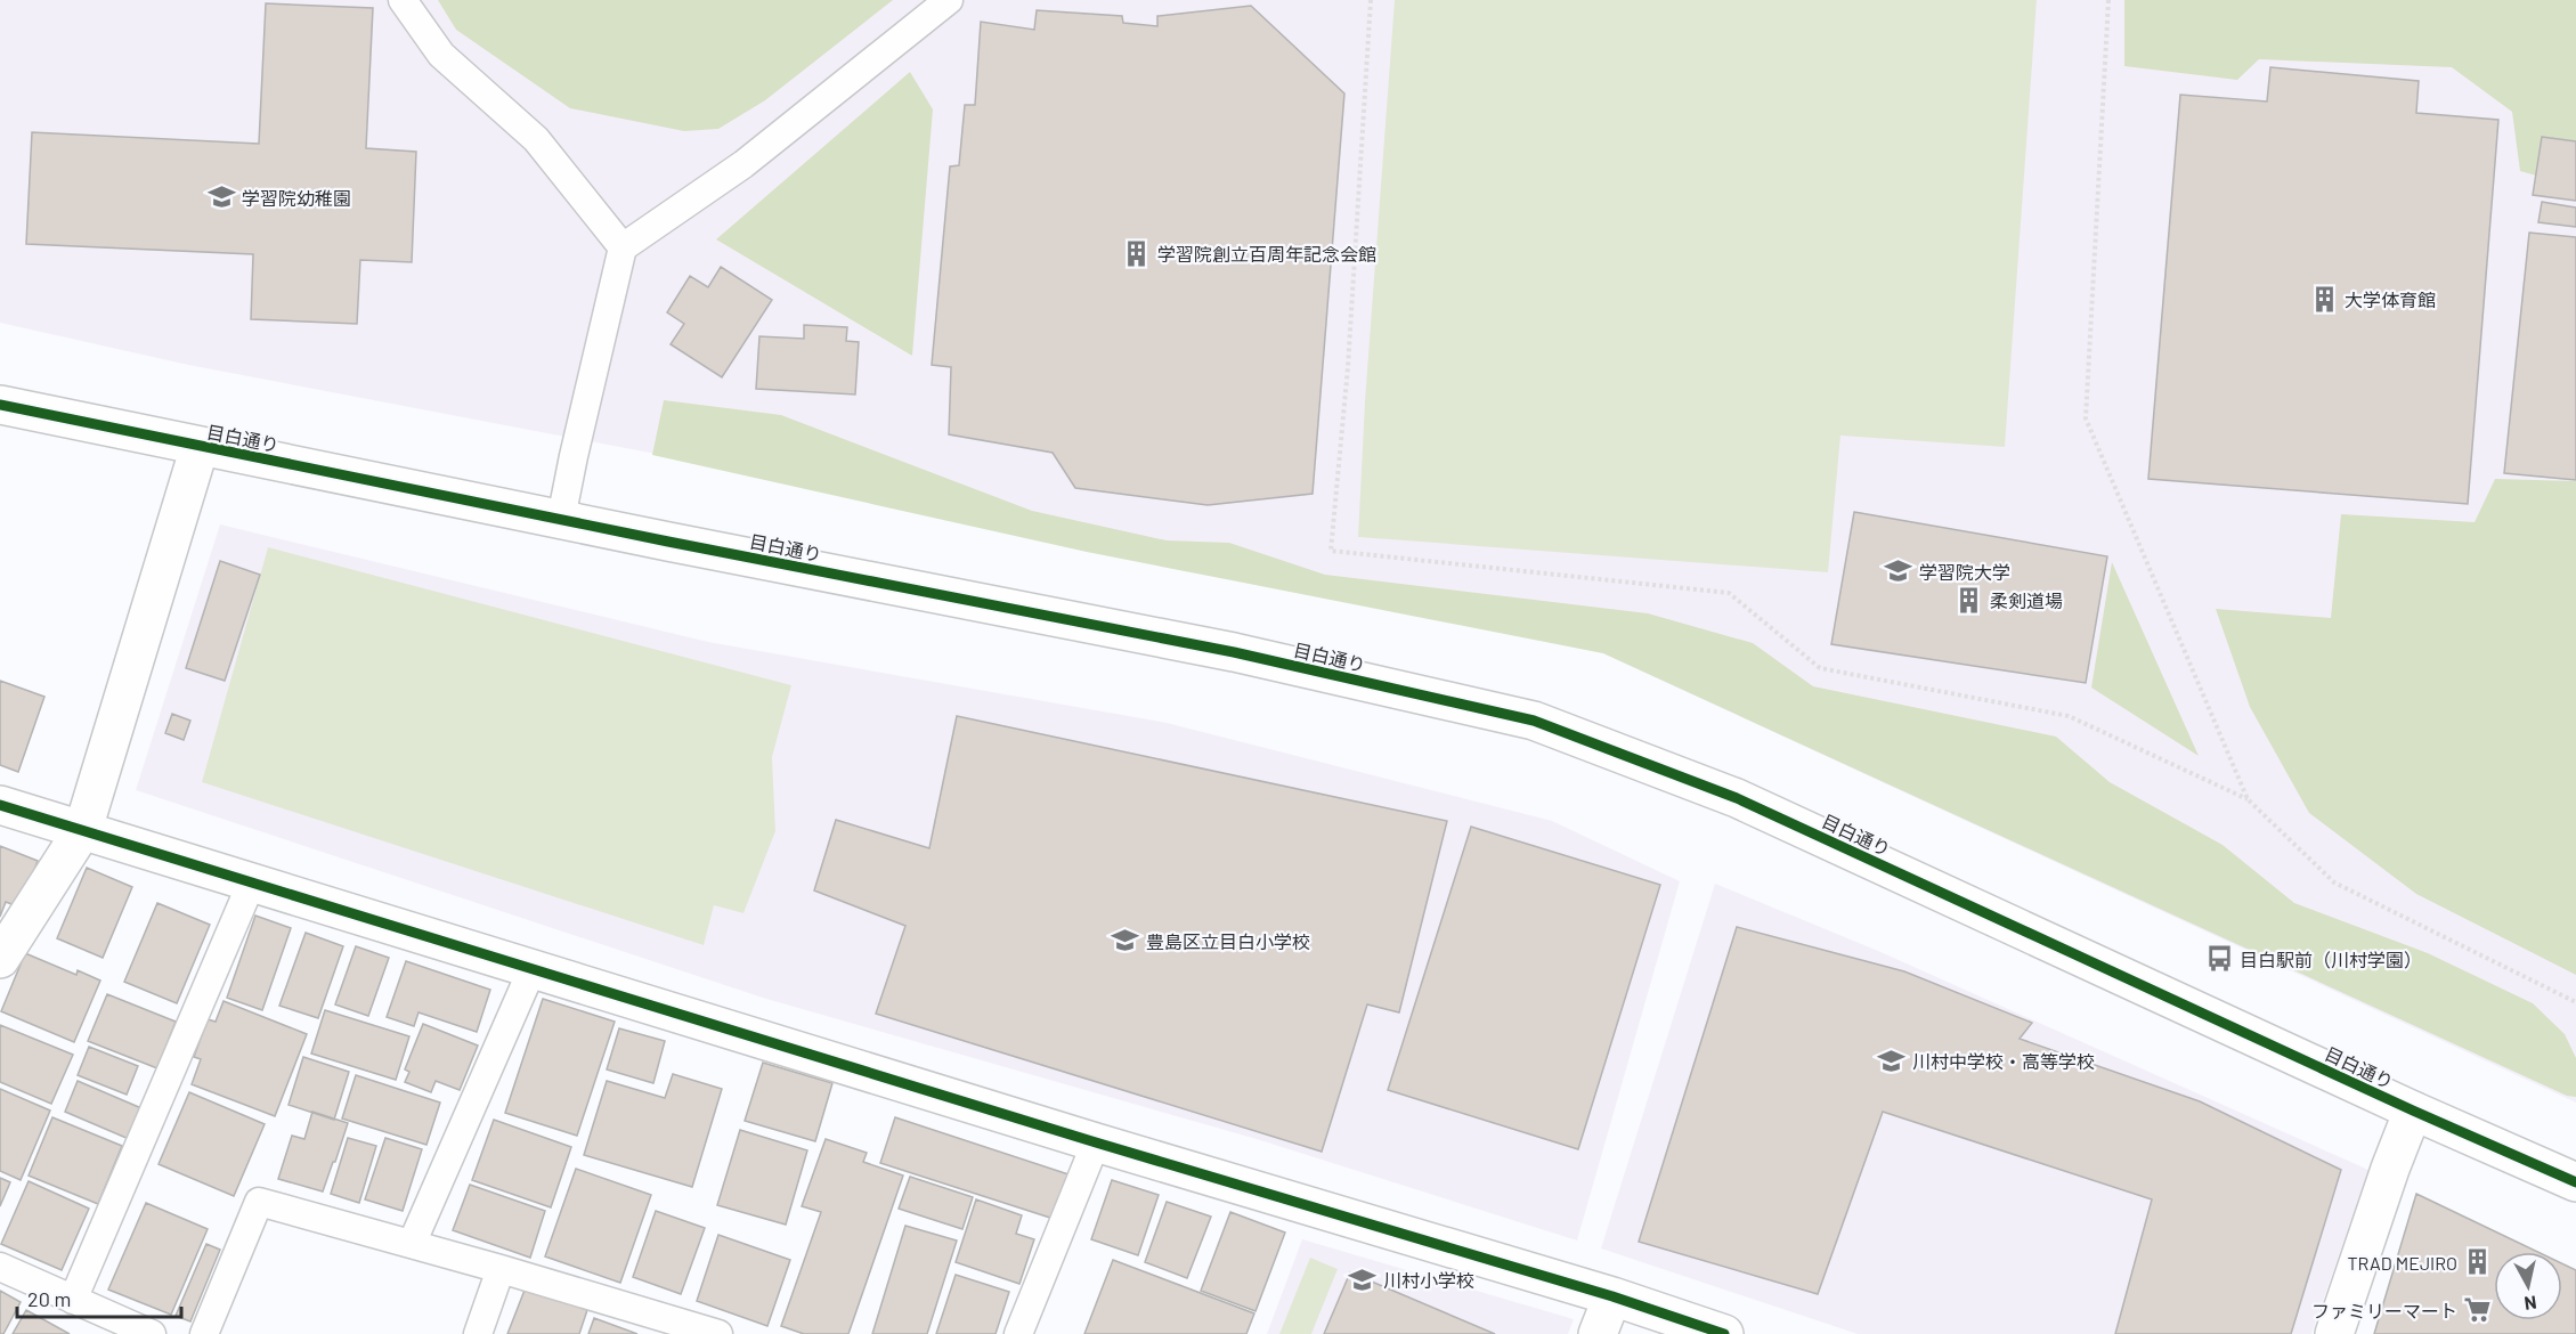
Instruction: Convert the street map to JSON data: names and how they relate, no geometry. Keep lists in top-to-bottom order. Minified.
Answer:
{"streets":{"main road":["目白通り"]},"places":{"school or university":["学習院幼稚園","学習院大学","豊島区立目白小学校","川村中学校・高等学校","川村小学校"],"building":["学習院創立百周年記念会館","大学体育館","柔剣道場","TRAD MEJIRO"],"bus stop":["目白駅前（川村学園）"],"supermarket":["ファミリーマート"]},"scale_bar":"20 m","north":"bottom"}
